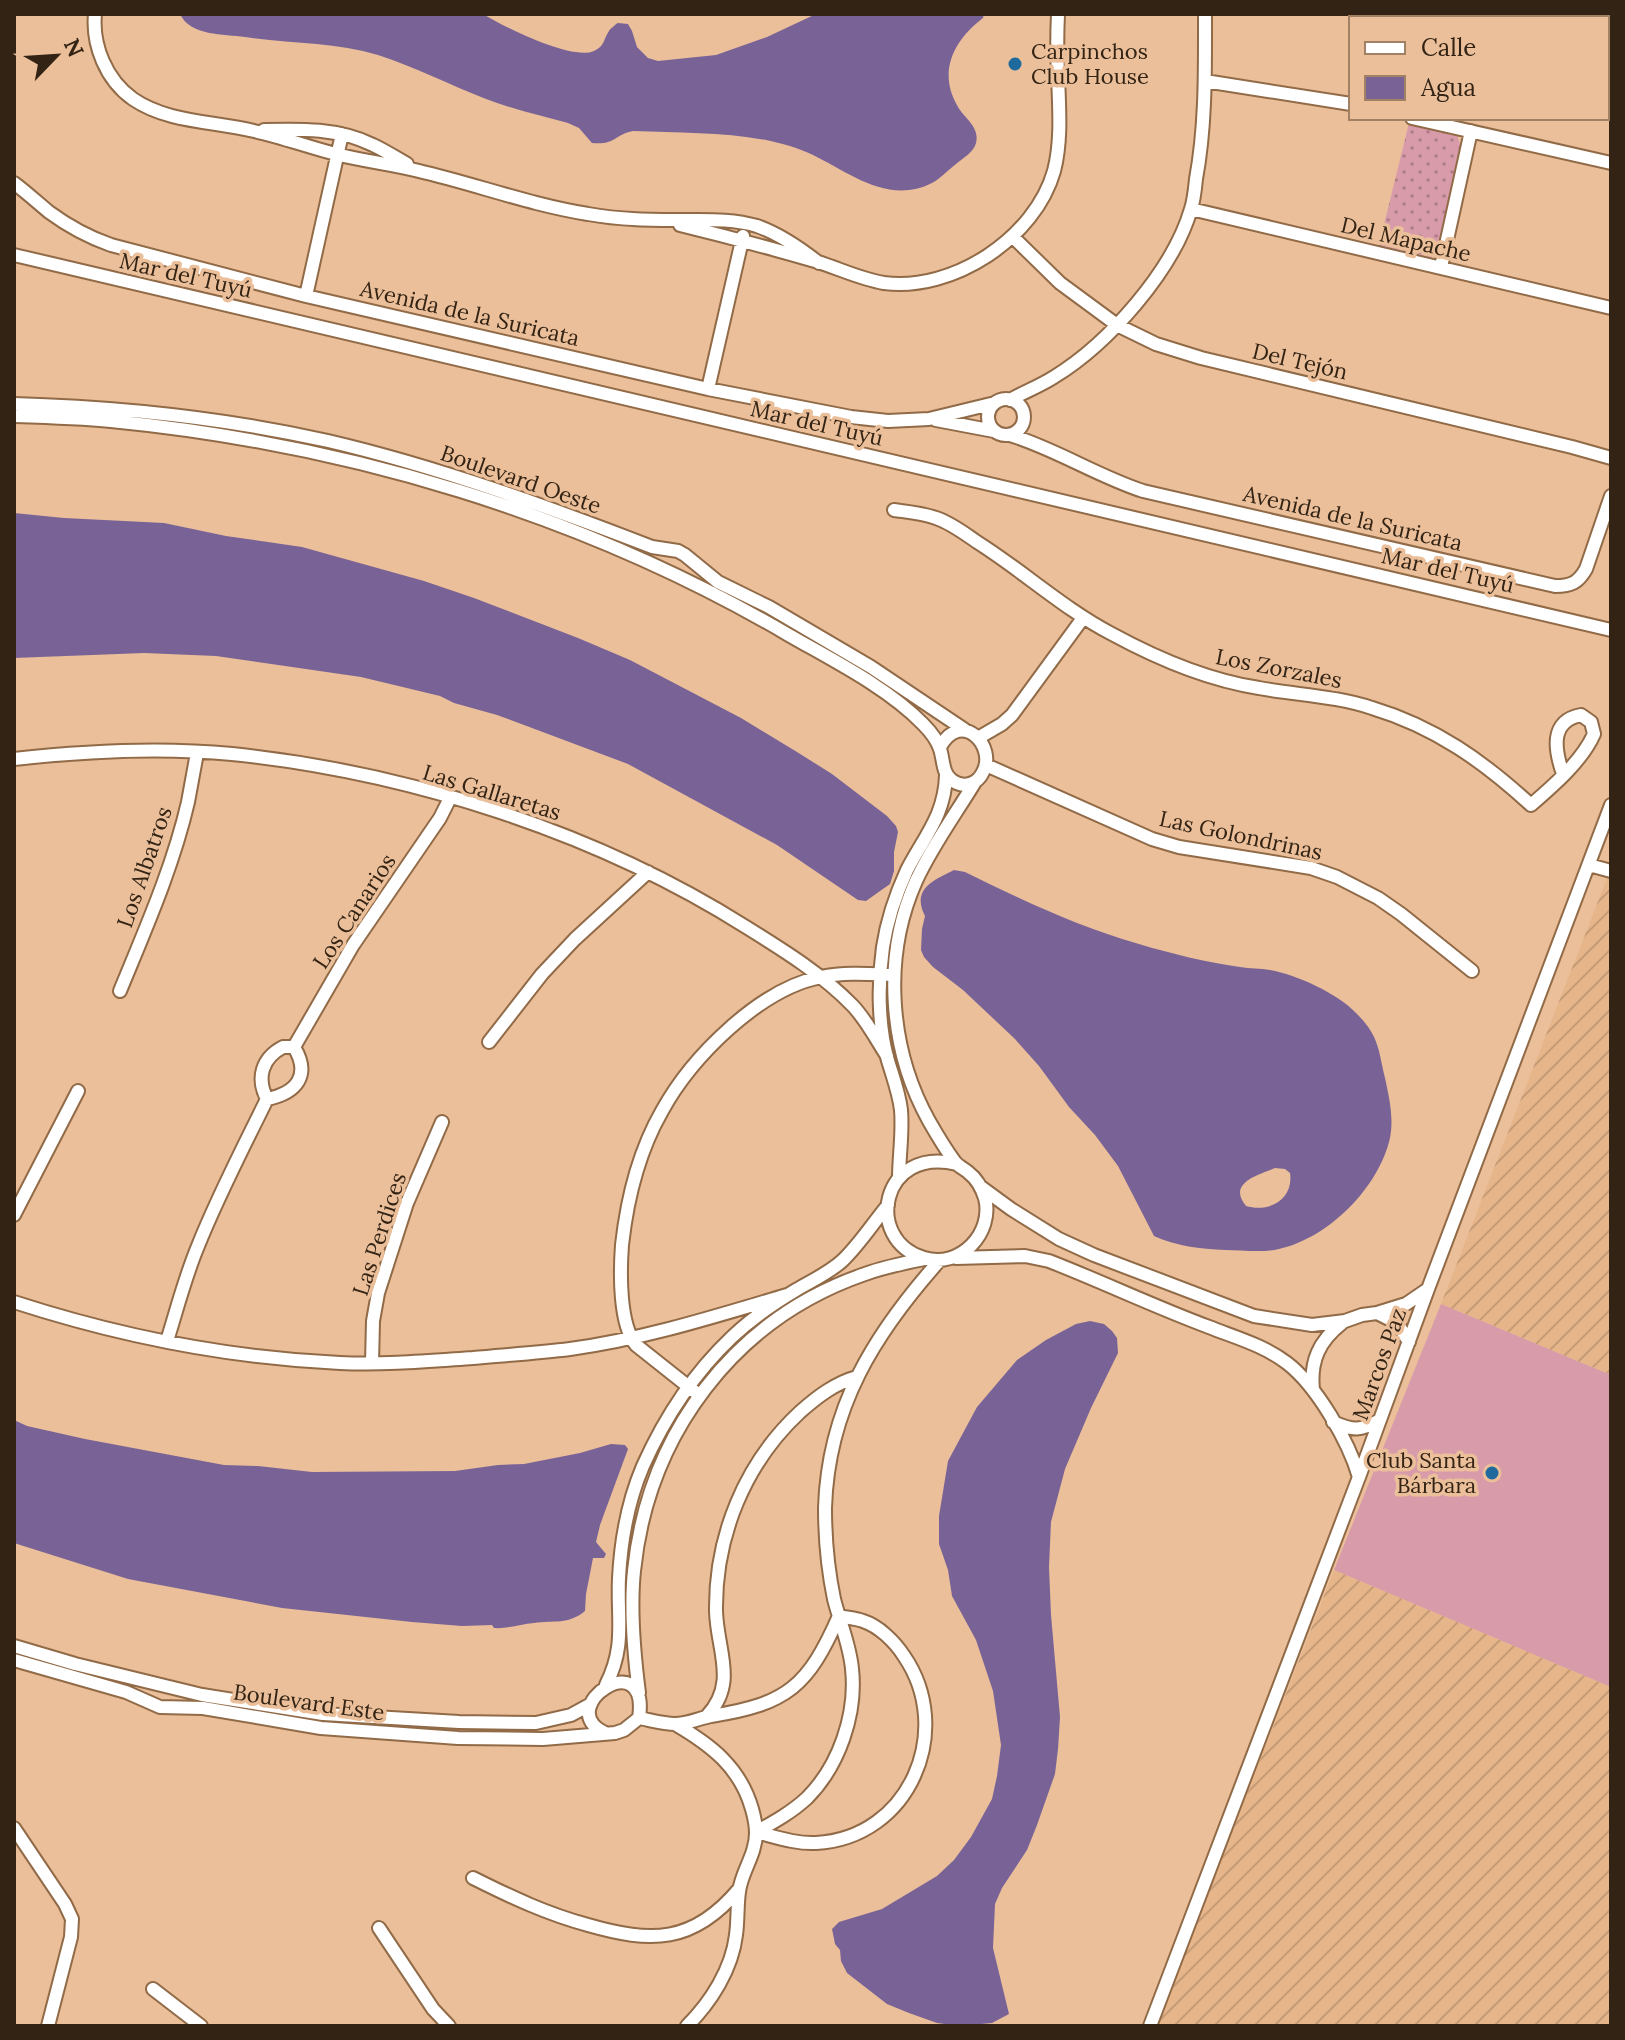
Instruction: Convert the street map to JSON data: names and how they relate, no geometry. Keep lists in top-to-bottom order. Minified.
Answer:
{"streets":{"street":["Del Mapache","Mar del Tuyú","Avenida de la Suricata","Del Tejón","Boulevard Oeste","Los Zorzales","Las Gallaretas","Las Golondrinas","Los Albatros","Los Canarios","Las Perdices","Marcos Paz","Boulevard Este"]},"crossings":[["Del Mapache","Avenida de la Suricata"],["Avenida de la Suricata","Del Tejón"],["Boulevard Oeste","Las Golondrinas"],["Las Gallaretas","Los Albatros"],["Las Gallaretas","Los Canarios"]],"places":["Carpinchos Club House","Club Santa Bárbara"],"legend":["Calle","Agua"],"north":"top right"}
